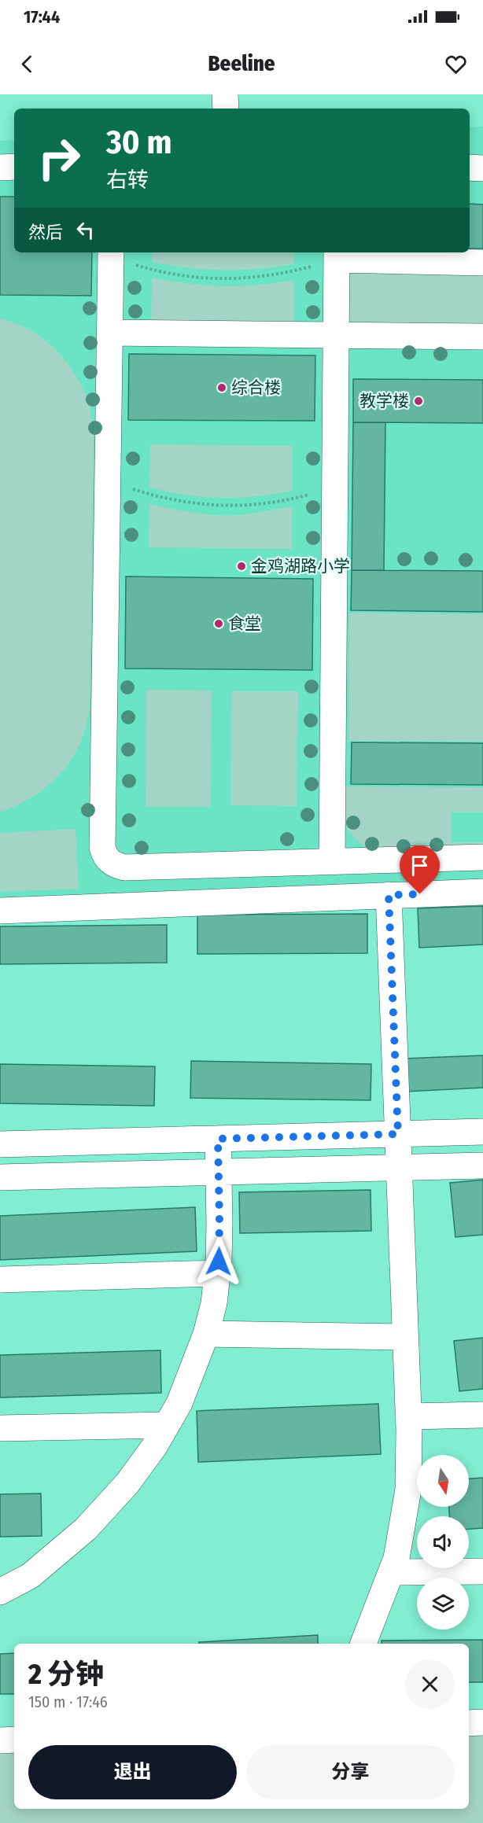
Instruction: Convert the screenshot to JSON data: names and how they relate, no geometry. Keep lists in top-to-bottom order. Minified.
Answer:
{"places":["综合楼","教学楼","金鸡湖路小学","食堂"],"north":"bottom","page":{"status":"17:44","header":"Beeline","turn":["30 m","右转"],"then":"然后","heading":["2 分钟","150 m · 17:46"],"buttons":["退出","分享"]}}
